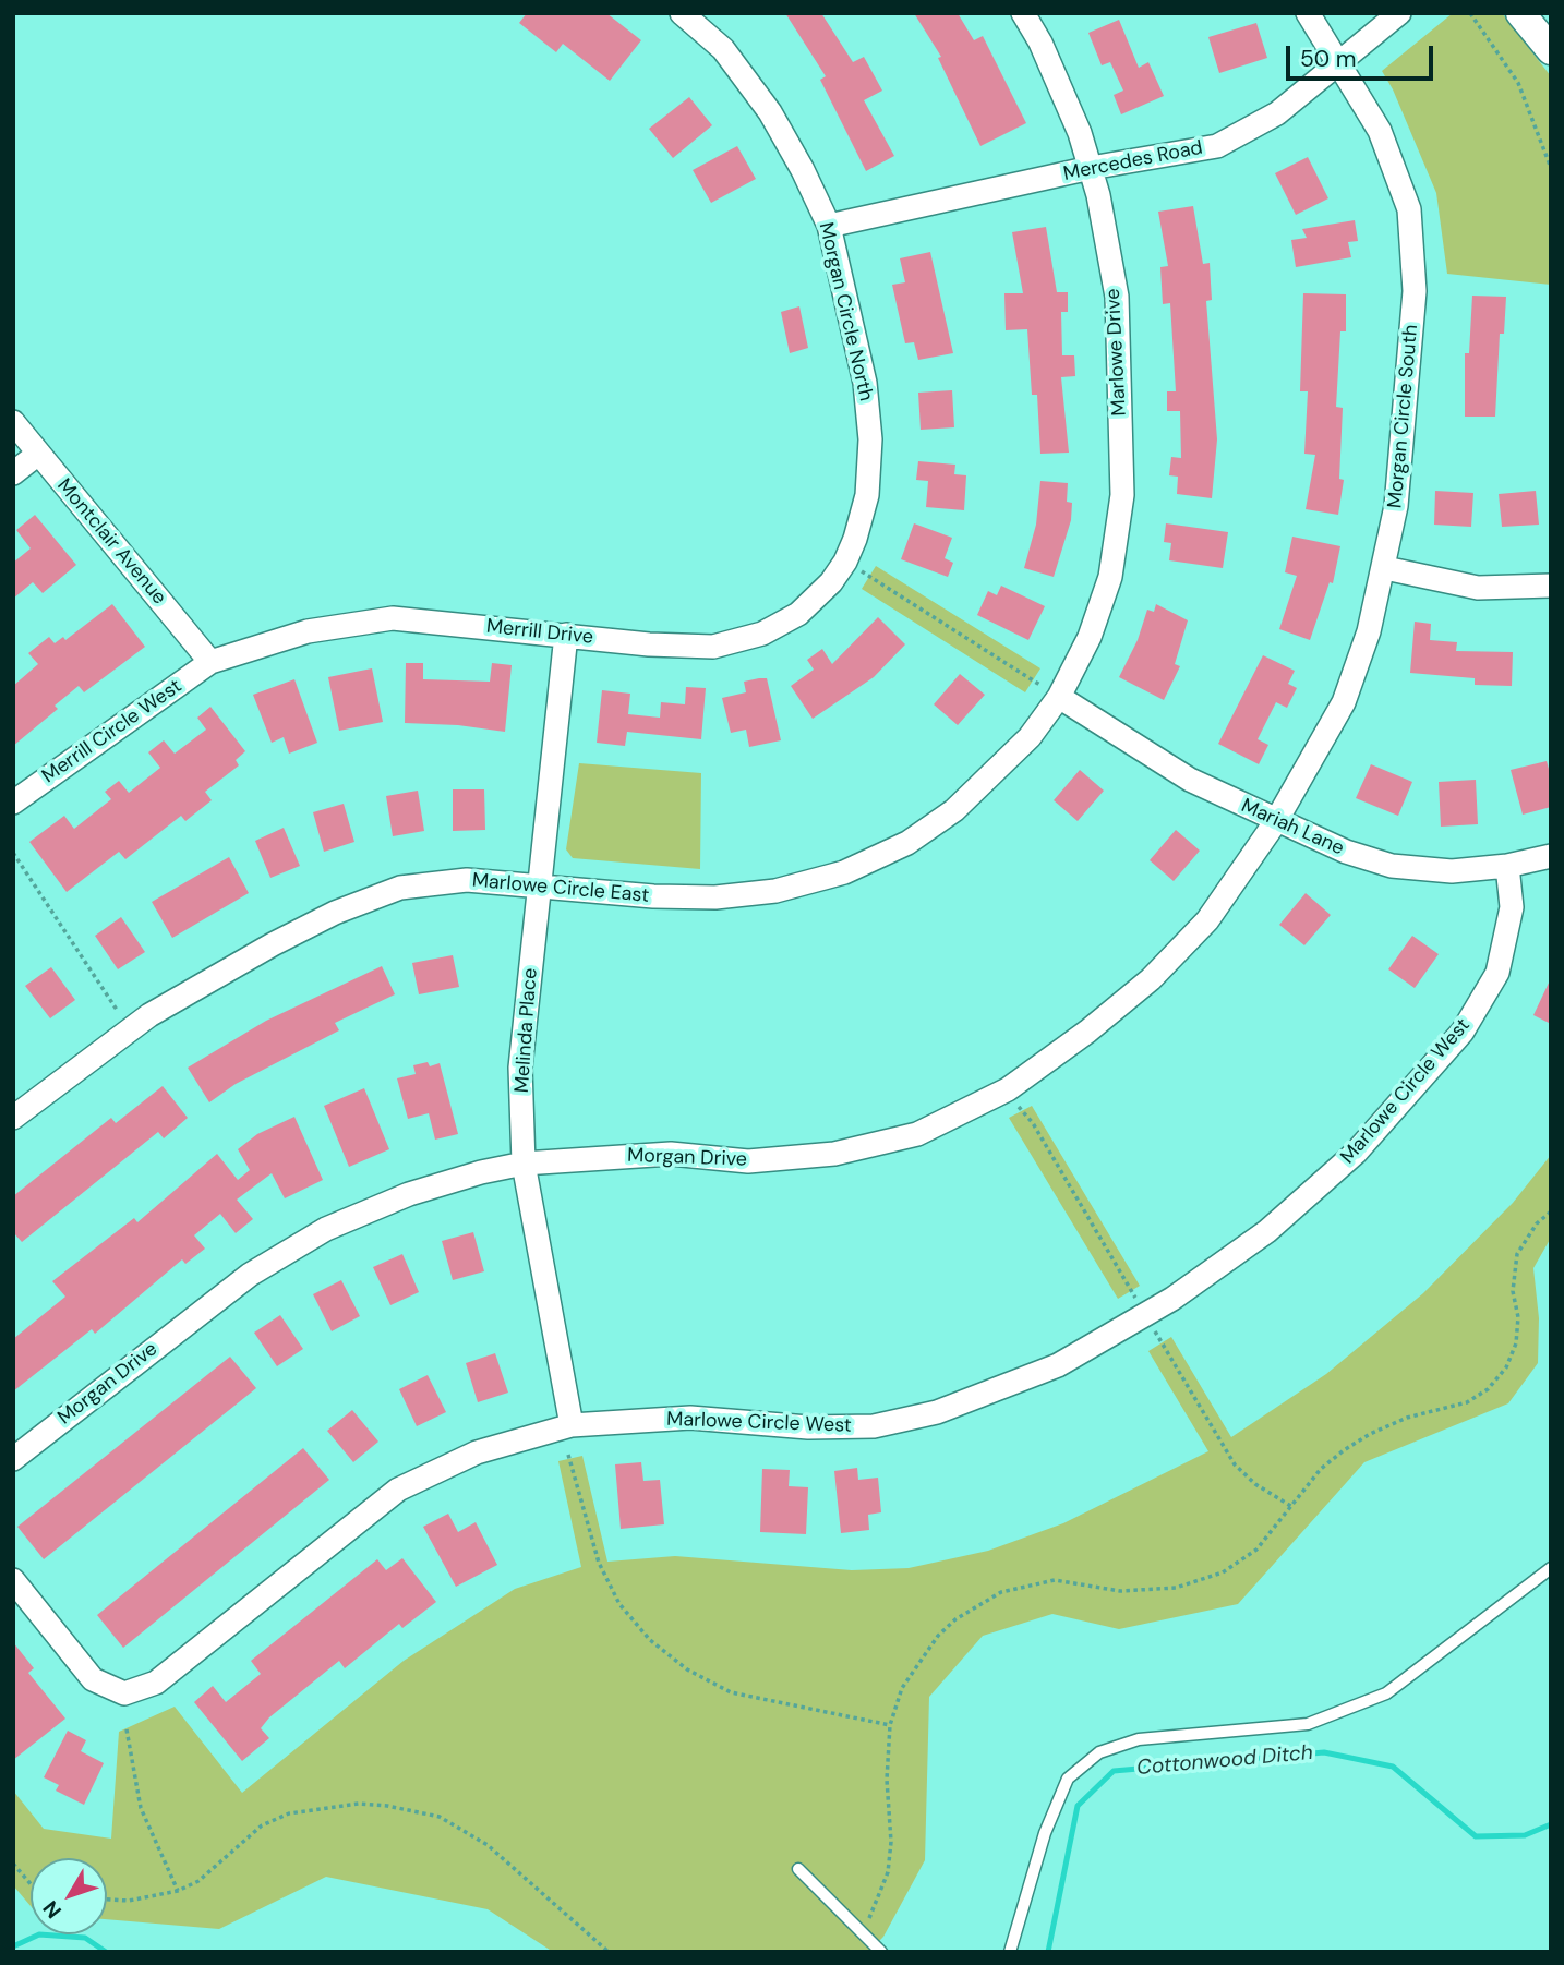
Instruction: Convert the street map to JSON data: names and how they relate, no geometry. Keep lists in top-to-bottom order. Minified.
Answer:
{"streets":{"street":["Mercedes Road","Morgan Circle North","Marlowe Drive","Morgan Circle South","Montclair Avenue","Merrill Drive","Merrill Circle West","Mariah Lane","Marlowe Circle East","Melinda Place","Marlowe Circle West","Morgan Drive"]},"crossings":[["Mercedes Road","Morgan Circle North"],["Mercedes Road","Marlowe Drive"],["Mercedes Road","Morgan Circle South"],["Morgan Circle North","Merrill Drive"],["Marlowe Drive","Mariah Lane"],["Marlowe Drive","Marlowe Circle East"],["Morgan Circle South","Mariah Lane"],["Morgan Circle South","Morgan Drive"],["Montclair Avenue","Merrill Drive"],["Montclair Avenue","Merrill Circle West"],["Merrill Drive","Merrill Circle West"],["Merrill Drive","Melinda Place"],["Mariah Lane","Marlowe Circle East"],["Mariah Lane","Marlowe Circle West"],["Mariah Lane","Morgan Drive"],["Marlowe Circle East","Melinda Place"],["Melinda Place","Marlowe Circle West"],["Melinda Place","Morgan Drive"]],"water":["Cottonwood Ditch"],"scale_bar":"50 m","north":"bottom left"}
